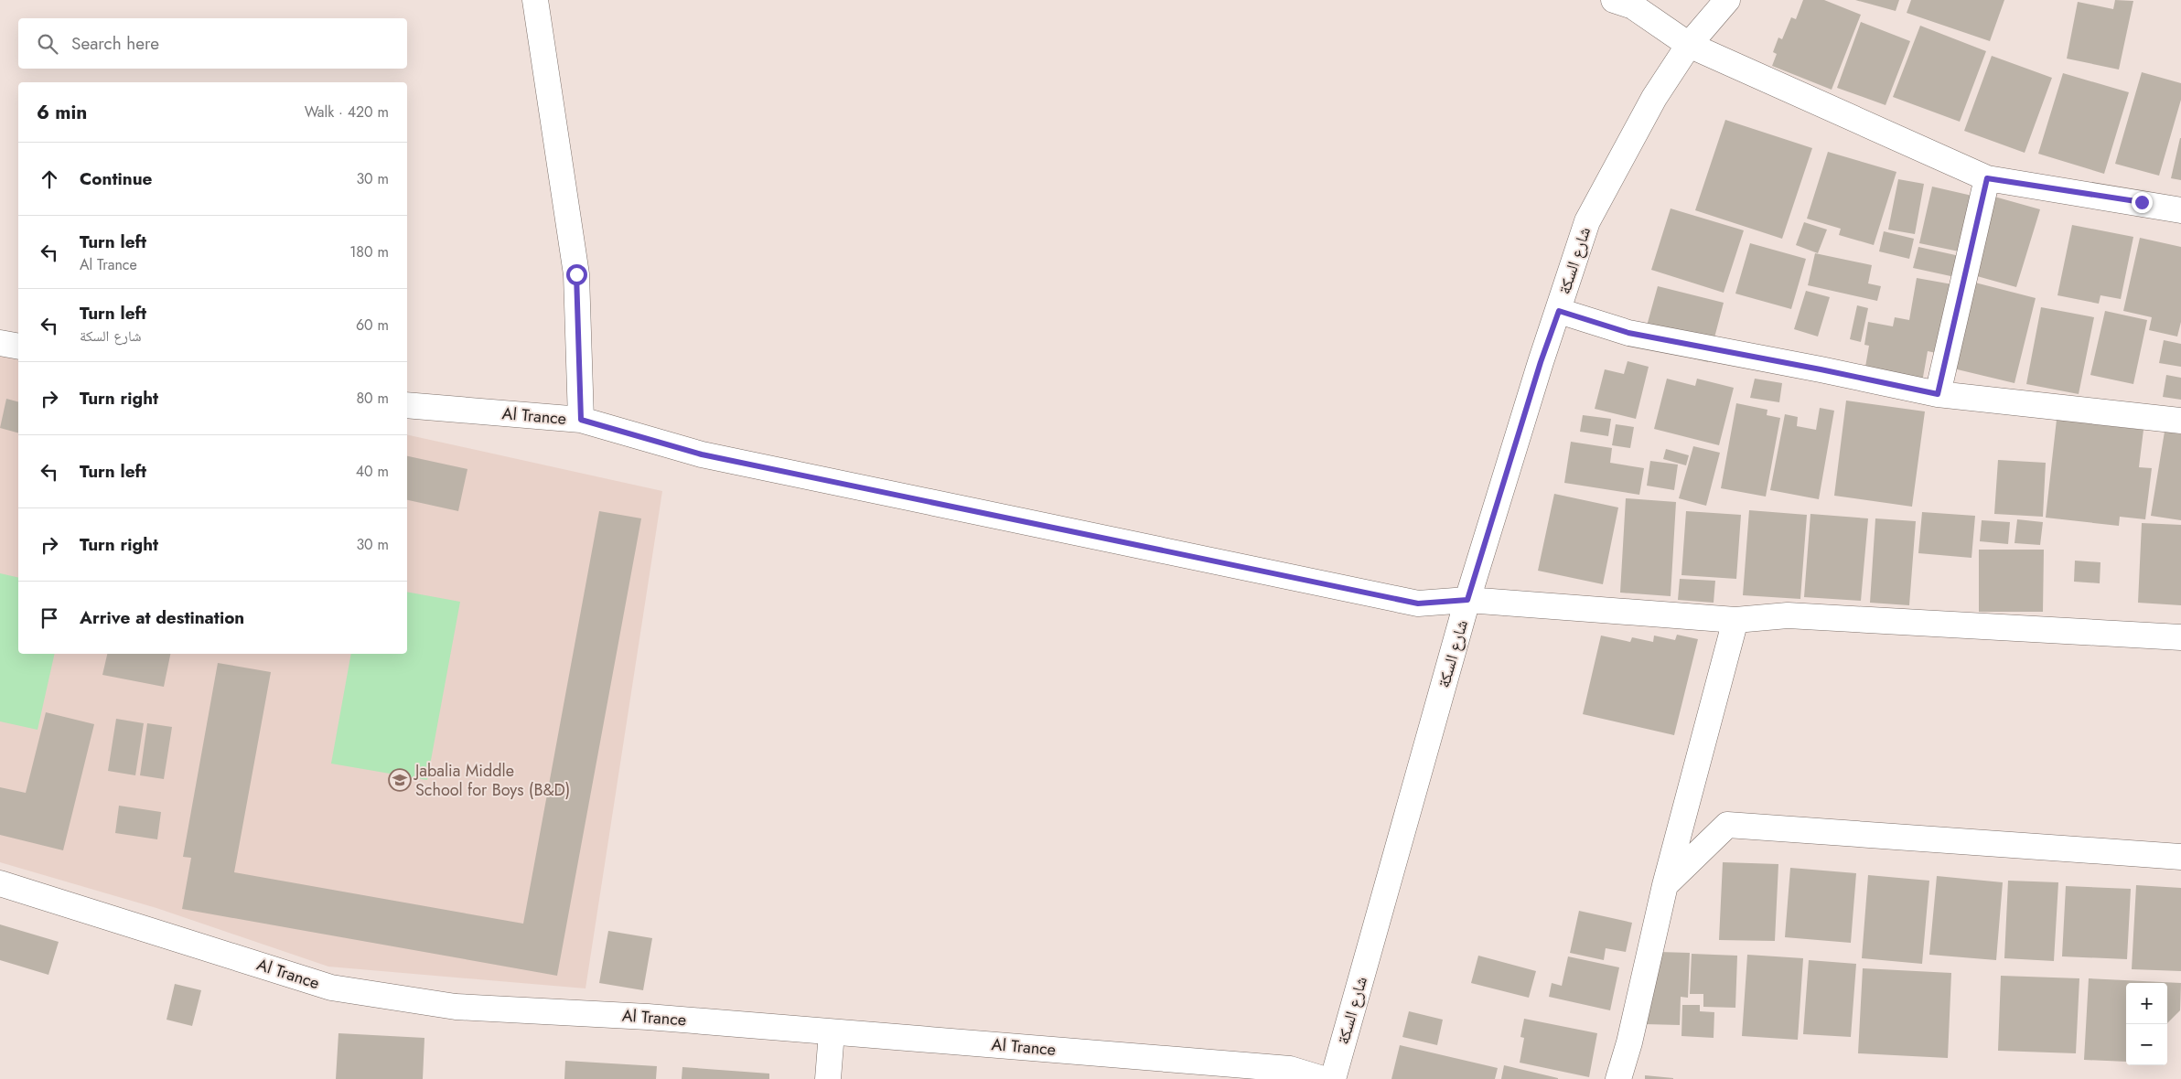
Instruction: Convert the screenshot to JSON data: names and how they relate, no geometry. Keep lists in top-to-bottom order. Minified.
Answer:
{"streets":{"street":["شارع السكة","Al Trance"]},"crossings":[["شارع السكة","Al Trance"]],"places":{"school or university":["Jabalia Middle School for Boys (B&D)"]},"page":{"search":"Search here","heading":["6 min","Walk · 420 m"],"list":[["Continue","30 m"],["Turn left","Al Trance","180 m"],["Turn left","شارع السكة","60 m"],["Turn right","80 m"],["Turn left","40 m"],["Turn right","30 m"],"Arrive at destination"],"map_buttons":["+","−"]}}
